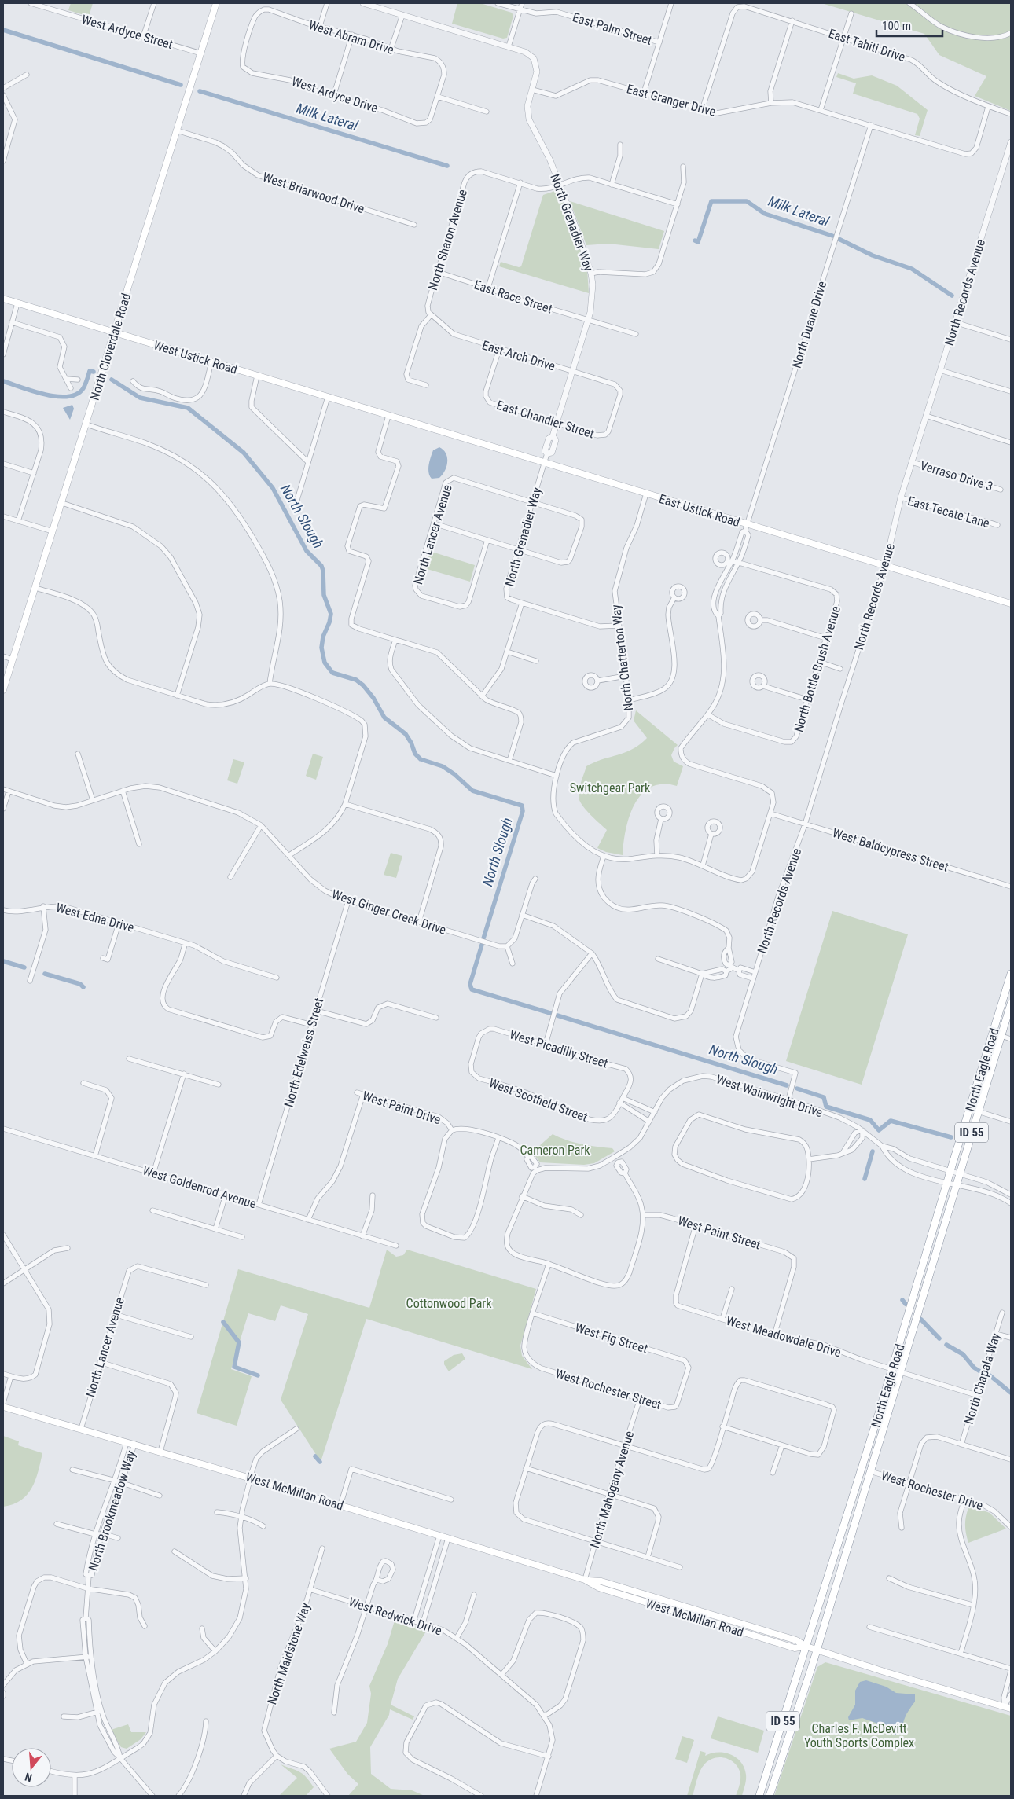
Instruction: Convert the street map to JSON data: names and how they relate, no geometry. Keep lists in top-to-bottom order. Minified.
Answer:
{"streets":{"highway":["North Eagle Road","ID 55"],"main road":["North Cloverdale Road","West Ustick Road","East Ustick Road","West McMillan Road"],"street":["East Palm Street","West Ardyce Street","West Abram Drive","East Tahiti Drive","West Ardyce Drive","East Granger Drive","West Briarwood Drive","North Grenadier Way","North Sharon Avenue","North Records Avenue","East Race Street","North Duane Drive","East Arch Drive","East Chandler Street","Verraso Drive 3","East Tecate Lane","North Lancer Avenue","North Chatterton Way","North Bottle Brush Avenue","West Baldcypress Street","West Ginger Creek Drive","West Edna Drive","West Picadilly Street","North Edelweiss Street","West Wainwright Drive","West Scotfield Street","West Paint Drive","West Goldenrod Avenue","West Paint Street","West Meadowdale Drive","West Fig Street","North Chapala Way","West Rochester Street","North Mahogany Avenue","West Rochester Drive","North Brookmeadow Way","West Redwick Drive","North Maidstone Way"]},"crossings":[["West Ardyce Street","North Cloverdale Road"],["West Abram Drive","West Ardyce Drive"],["East Tahiti Drive","East Granger Drive"],["East Granger Drive","North Grenadier Way"],["East Granger Drive","North Duane Drive"],["West Briarwood Drive","North Cloverdale Road"],["North Grenadier Way","East Race Street"],["North Grenadier Way","East Arch Drive"],["North Grenadier Way","East Chandler Street"],["North Grenadier Way","East Ustick Road"],["North Grenadier Way","North Lancer Avenue"],["North Sharon Avenue","East Race Street"],["North Sharon Avenue","East Arch Drive"],["North Records Avenue","Verraso Drive 3"],["North Records Avenue","East Ustick Road"],["North Records Avenue","East Tecate Lane"],["North Records Avenue","West Baldcypress Street"],["North Records Avenue","West Wainwright Drive"],["North Duane Drive","East Ustick Road"],["North Cloverdale Road","West Ustick Road"],["East Arch Drive","East Chandler Street"],["West Ustick Road","East Ustick Road"],["East Ustick Road","North Chatterton Way"],["North Lancer Avenue","West McMillan Road"],["West Ginger Creek Drive","North Edelweiss Street"],["West Picadilly Street","West Scotfield Street"],["North Edelweiss Street","West Goldenrod Avenue"],["North Eagle Road","West Wainwright Drive"],["North Eagle Road","West Meadowdale Drive"],["North Eagle Road","West Rochester Drive"],["North Eagle Road","West McMillan Road"],["West Paint Street","West Meadowdale Drive"],["West Fig Street","West Rochester Street"],["West Rochester Street","North Mahogany Avenue"],["North Mahogany Avenue","West McMillan Road"],["West McMillan Road","North Brookmeadow Way"],["West Redwick Drive","North Maidstone Way"]],"water":["Milk Lateral","North Slough"],"parks":["Switchgear Park","Cameron Park","Cottonwood Park","Charles F. McDevitt Youth Sports Complex"],"scale_bar":"100 m","north":"bottom"}
